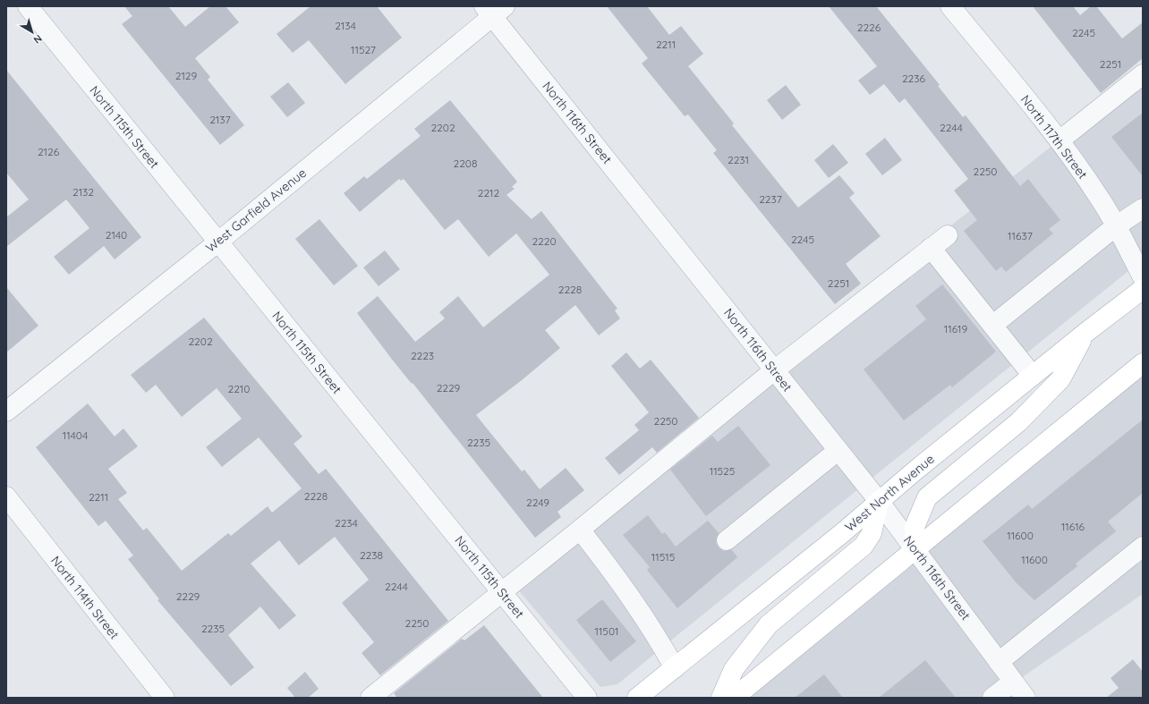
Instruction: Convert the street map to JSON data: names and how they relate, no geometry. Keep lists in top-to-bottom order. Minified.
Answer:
{"streets":{"main road":["West North Avenue"],"street":["North 116th Street","North 115th Street","North 117th Street","West Garfield Avenue","North 114th Street"]},"crossings":[["North 116th Street","West Garfield Avenue"],["North 116th Street","West North Avenue"],["North 115th Street","West Garfield Avenue"]],"house_numbers":["2134","2226","2245","2211","11527","2251","2129","2236","2137","2202","2244","2126","2231","2208","2250","2132","2212","2237","2140","11637","2245","2220","2251","2228","11619","2202","2223","2229","2210","2250","11404","2235","11525","2228","2211","2249","2234","11616","11600","2238","11515","11600","2244","2229","2250","2235","11501"],"north":"bottom right"}
